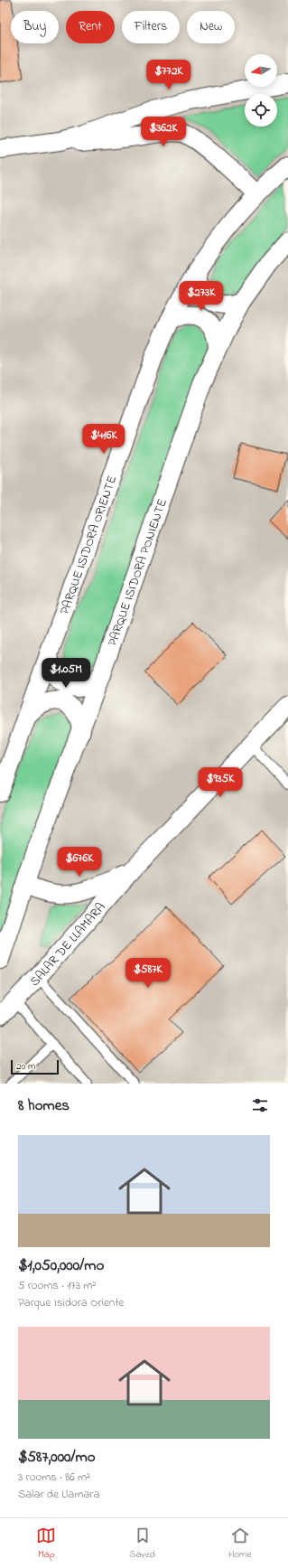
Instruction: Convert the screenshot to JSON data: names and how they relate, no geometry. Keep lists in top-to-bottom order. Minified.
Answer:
{"streets":{"street":["PARQUE ISIDORA ORIENTE","PARQUE ISIDORA PONIENTE","SALAR DE LLAMARA"]},"crossings":[["PARQUE ISIDORA PONIENTE","SALAR DE LLAMARA"]],"scale_bar":"20 m","north":"left","page":{"chip":["Buy","Rent","Filters","New"],"price":["$772K","$362K","$273K","$416K","$1.05M","$935K","$676K","$587K"],"scale":"20 m","heading":"8 homes","list":[{"name":"$1,050,000/mo","note":"5 rooms · 173 m² · Parque Isidora Oriente"},{"name":"$587,000/mo","note":"3 rooms · 86 m² · Salar de Llamara"}],"tabs":["Map","Saved","Home"]}}
